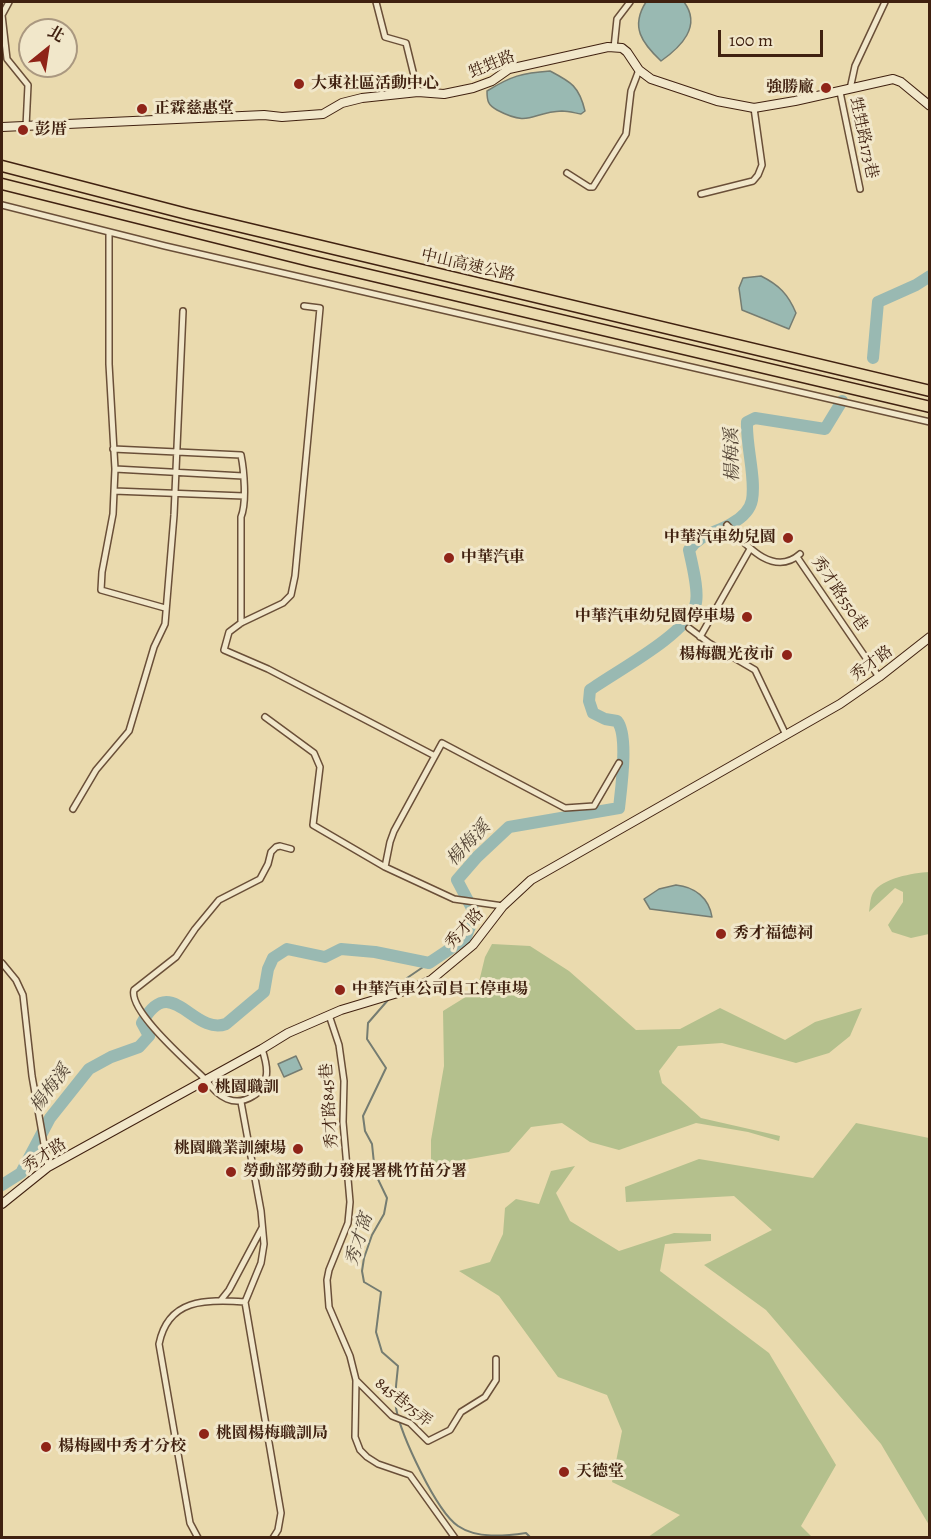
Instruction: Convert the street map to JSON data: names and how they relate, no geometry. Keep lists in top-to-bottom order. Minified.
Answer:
{"streets":{"highway":["中山高速公路"],"main road":["甡甡路","秀才路"],"street":["甡甡路173巷","秀才路550巷","秀才路845巷","845巷75弄"]},"crossings":[["秀才路550巷","秀才路"],["秀才路","秀才路845巷"],["秀才路845巷","845巷75弄"]],"water":["楊梅溪","秀才窩"],"places":["大東社區活動中心","強勝廠","正霖慈惠堂","彭厝","中華汽車幼兒園","中華汽車","中華汽車幼兒園停車場","楊梅觀光夜市","秀才福德祠","中華汽車公司員工停車場","桃園職訓","桃園職業訓練場","勞動部勞動力發展署桃竹苗分署","桃園楊梅職訓局","楊梅國中秀才分校","天德堂"],"scale_bar":"100 m","north":"top right"}
